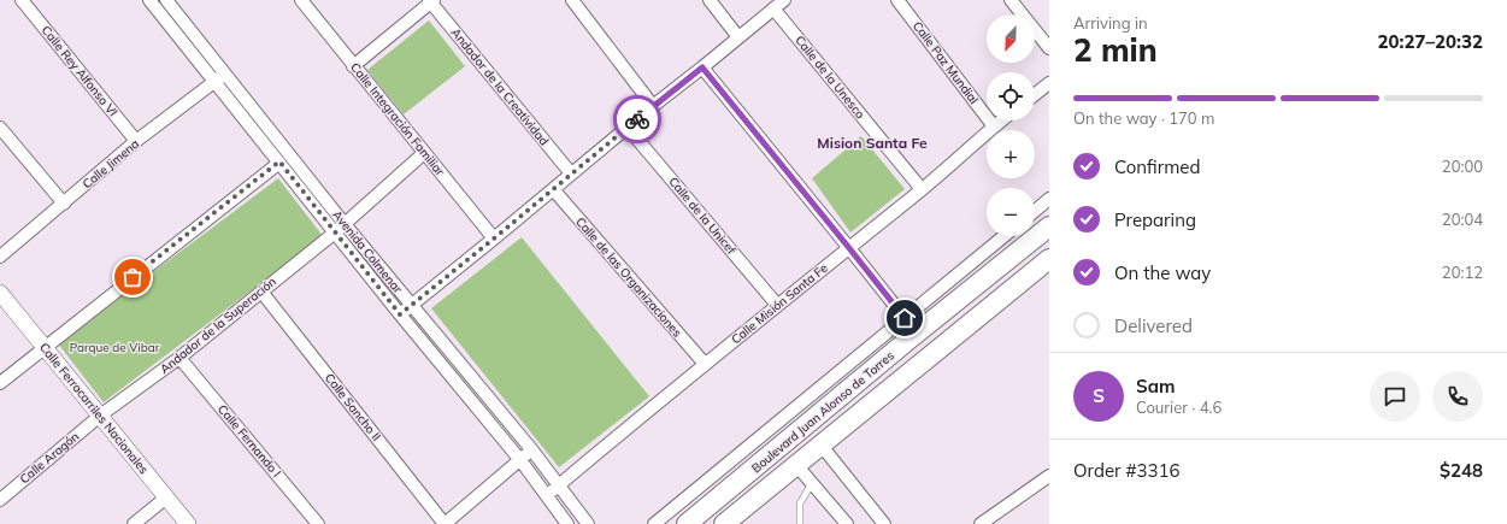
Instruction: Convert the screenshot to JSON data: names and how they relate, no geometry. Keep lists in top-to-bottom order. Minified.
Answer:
{"streets":{"main road":["Boulevard Juan Alonso de Torres"],"street":["Calle Paz Mundial","Calle Rey Alfonso VI","Calle de la Unesco","Andador de la Creatividad","Calle Integración Familiar","Calle Jimena","Calle de la Unicef","Avenida Colmenar","Calle de las Organizaciones","Calle Misión Santa Fe","Andador de la Superación","Calle Sancho II","Calle Ferrocarriles Nacionales","Calle Fernando I","Calle Aragón"]},"crossings":[["Calle Paz Mundial","Calle Misión Santa Fe"],["Calle Rey Alfonso VI","Calle Jimena"],["Calle de la Unesco","Calle Misión Santa Fe"],["Calle Integración Familiar","Andador de la Superación"],["Calle Jimena","Avenida Colmenar"],["Calle de la Unicef","Calle Misión Santa Fe"],["Avenida Colmenar","Calle Misión Santa Fe"],["Avenida Colmenar","Andador de la Superación"],["Calle de las Organizaciones","Calle Misión Santa Fe"],["Andador de la Superación","Calle Sancho II"],["Andador de la Superación","Calle Ferrocarriles Nacionales"],["Andador de la Superación","Calle Fernando I"],["Andador de la Superación","Calle Aragón"],["Calle Ferrocarriles Nacionales","Calle Aragón"]],"districts":["Mision Santa Fe"],"parks":["Parque de Vibar"],"north":"bottom left","page":{"heading":["2 min","Arriving in","20:27–20:32"],"panel":["Sam","Courier · 4.6","Order #3316","$248"],"map_buttons":["+","−"],"bar":"On the way · 170 m","list":[["Confirmed","20:00"],["Preparing","20:04"],["On the way","20:12"],"Delivered"],"round":"S"}}
